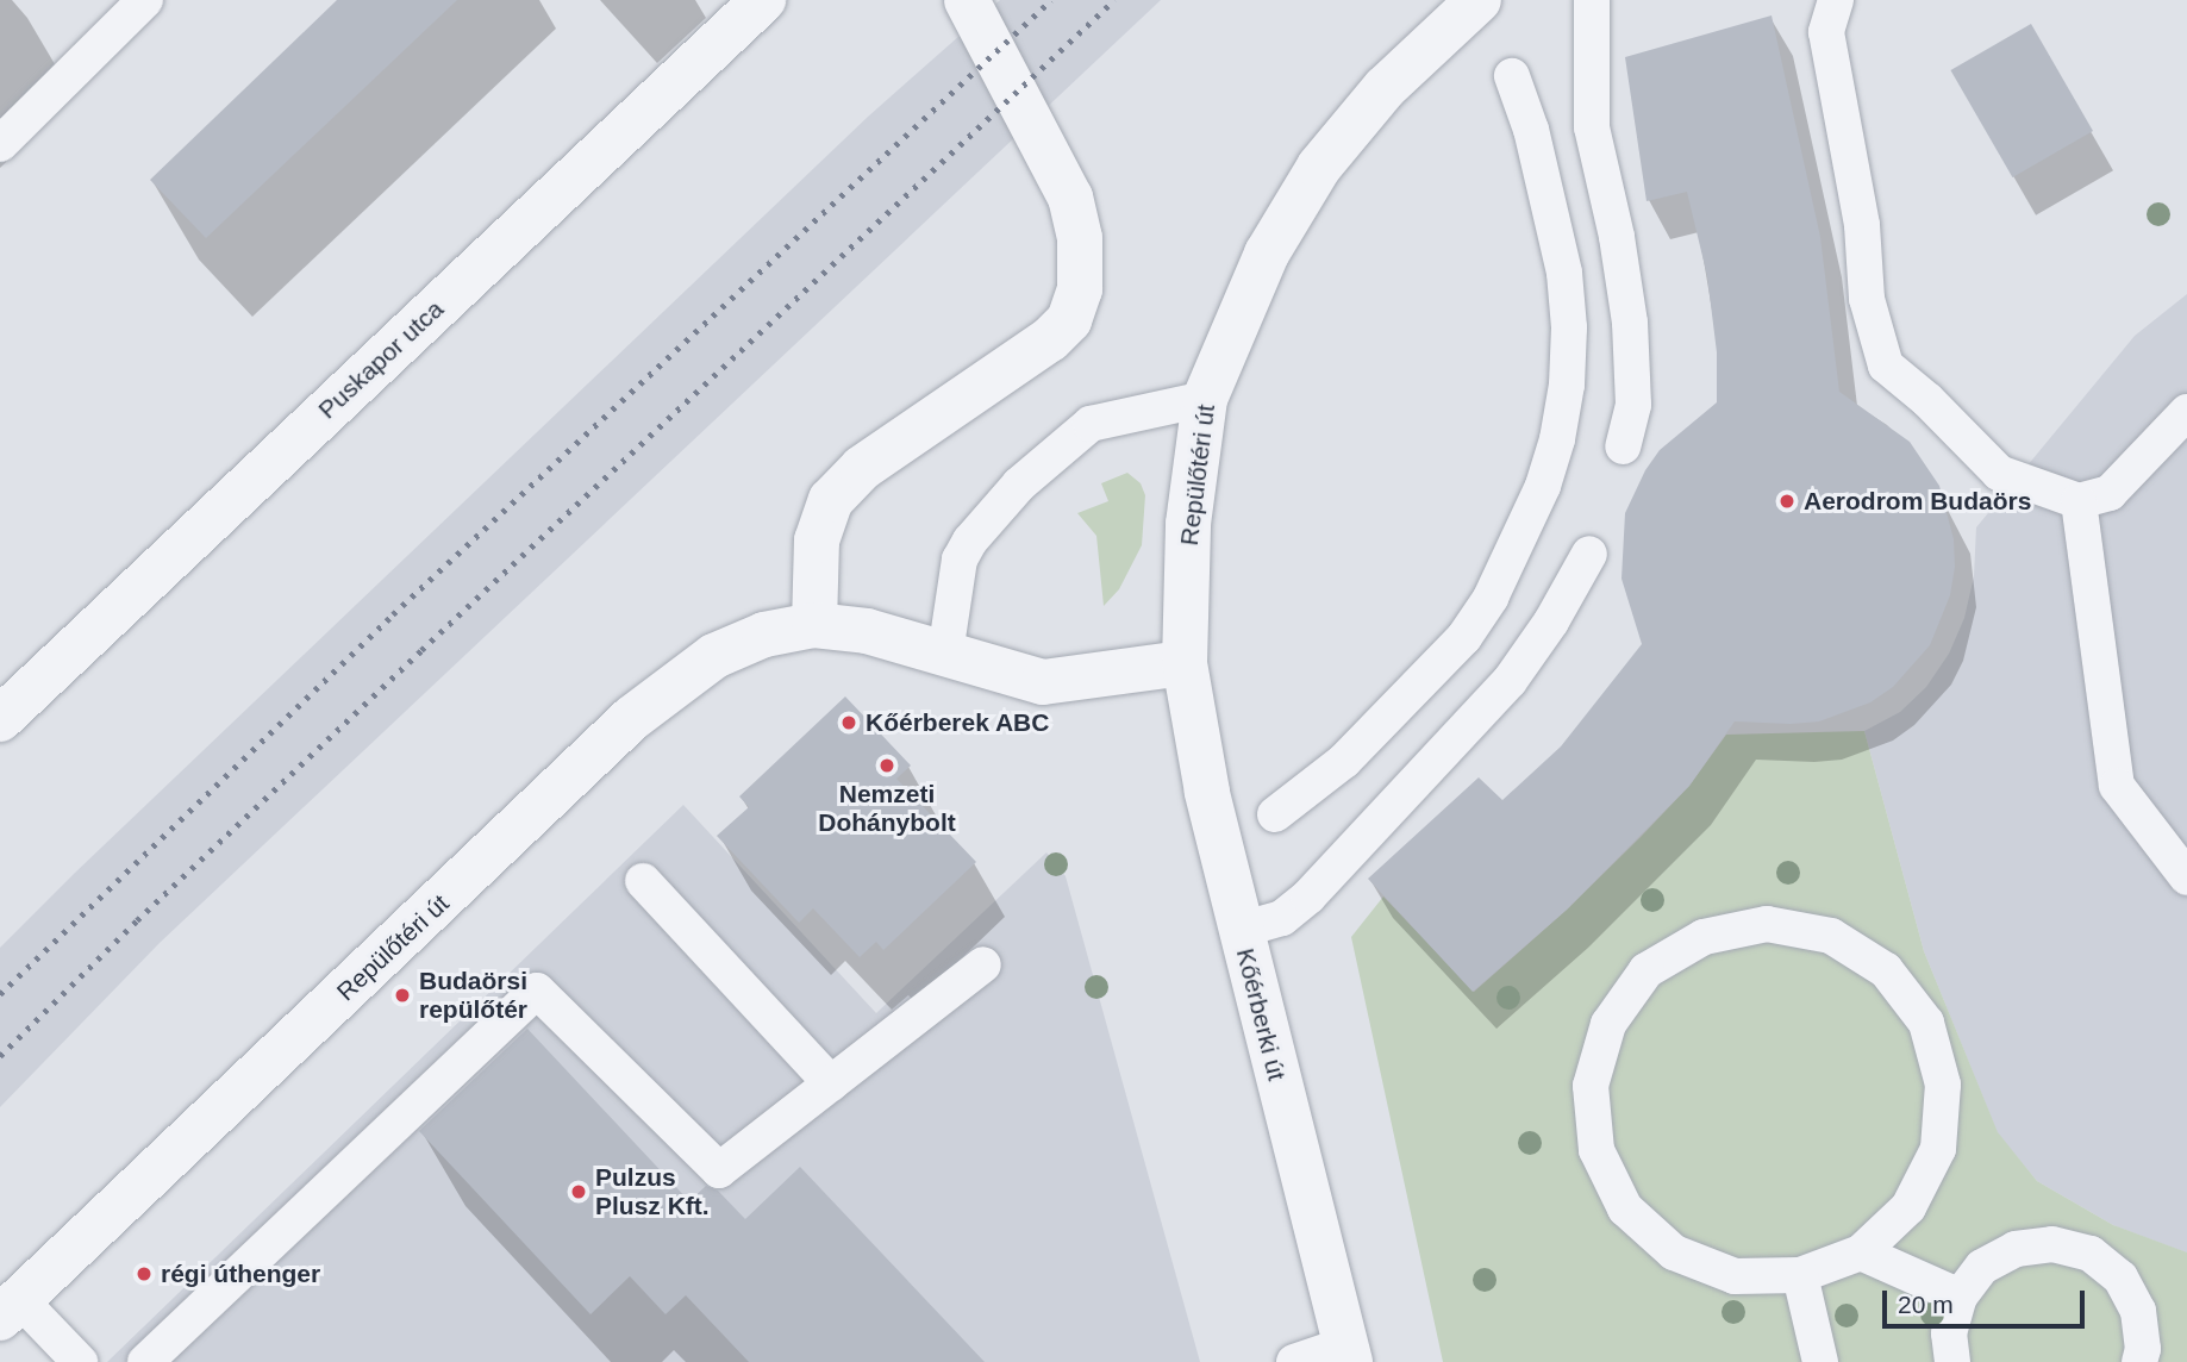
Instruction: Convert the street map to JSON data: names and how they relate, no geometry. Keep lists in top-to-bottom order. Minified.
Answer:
{"streets":{"street":["Puskapor utca","Repülőtéri út","Kőérberki út"]},"crossings":[["Repülőtéri út","Kőérberki út"]],"places":["Aerodrom Budaörs","Kőérberek ABC","Nemzeti Dohánybolt","Budaörsi repülőtér","Pulzus Plusz Kft.","régi úthenger"],"scale_bar":"20 m"}
